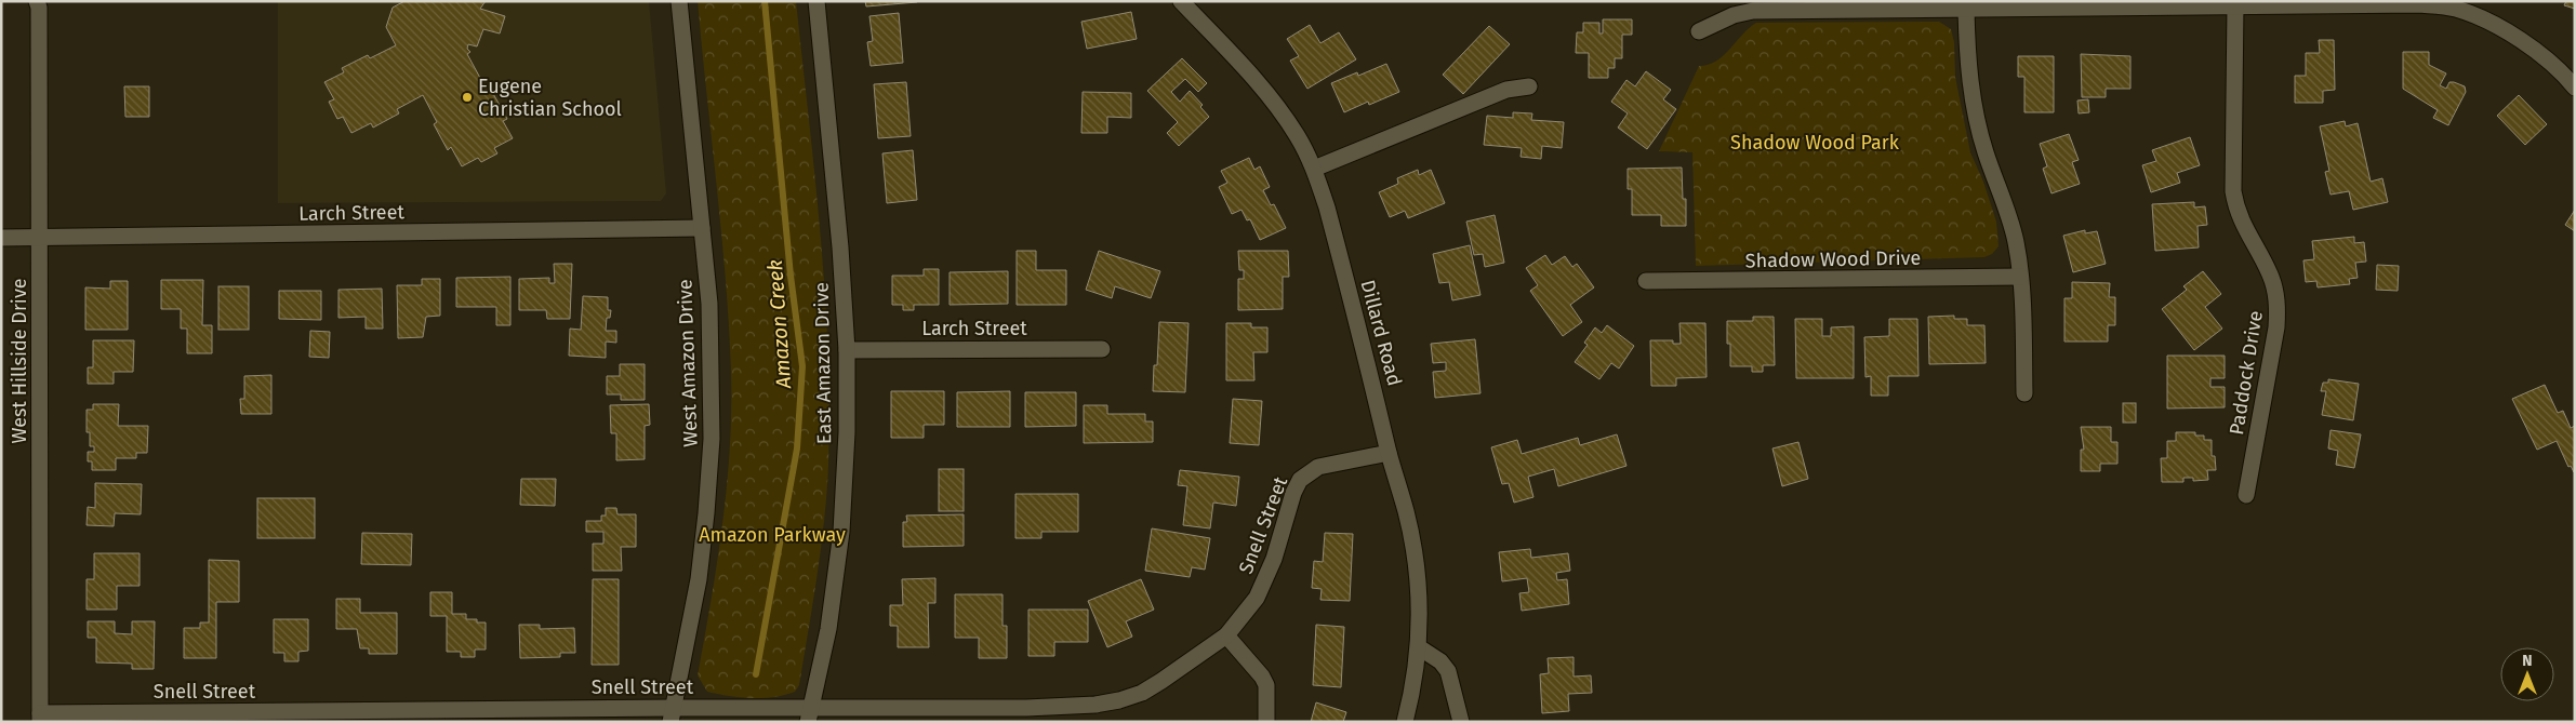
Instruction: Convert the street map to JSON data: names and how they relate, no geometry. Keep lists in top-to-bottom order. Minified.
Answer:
{"streets":{"street":["Larch Street","Shadow Wood Drive","Dillard Road","West Hillside Drive","West Amazon Drive","East Amazon Drive","Paddock Drive","Snell Street"]},"crossings":[["Larch Street","West Hillside Drive"],["Larch Street","West Amazon Drive"],["Larch Street","East Amazon Drive"],["Dillard Road","Snell Street"],["West Hillside Drive","Snell Street"],["West Amazon Drive","Snell Street"],["East Amazon Drive","Snell Street"]],"water":["Amazon Creek"],"parks":["Shadow Wood Park","Amazon Parkway"],"places":["Eugene Christian School"],"north":"top"}
